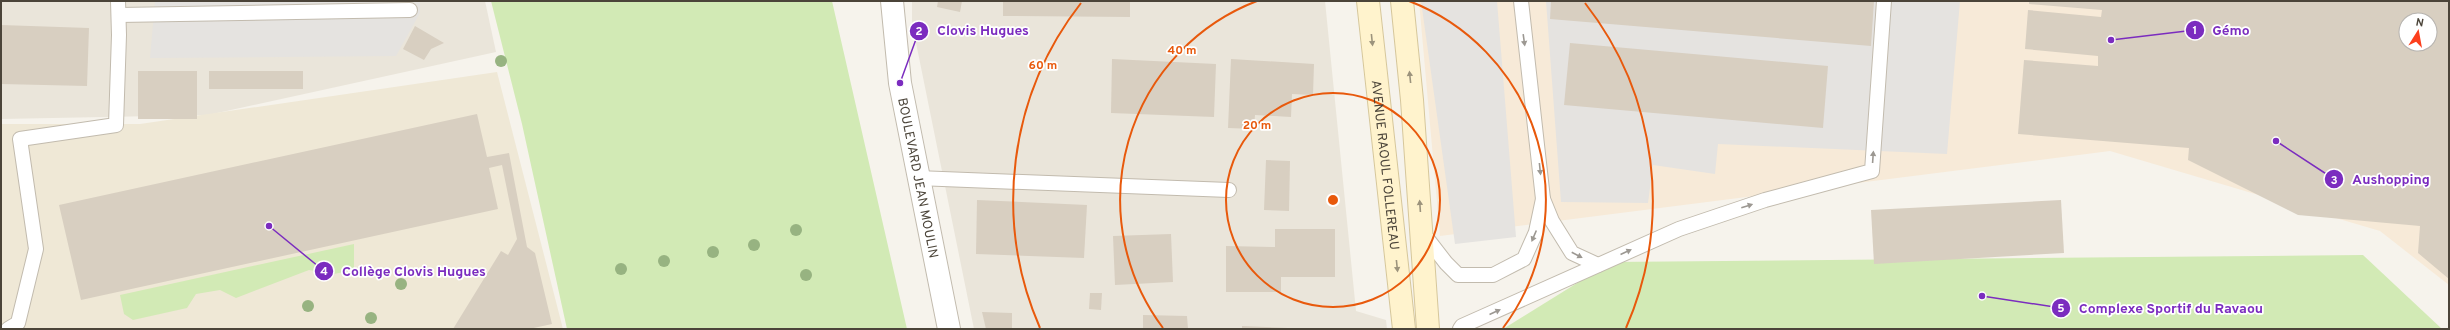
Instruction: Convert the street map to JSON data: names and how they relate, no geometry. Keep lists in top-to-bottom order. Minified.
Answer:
{"streets":{"main road":["AVENUE RAOUL FOLLEREAU"],"street":["BOULEVARD JEAN MOULIN"]},"places":["Gémo","Clovis Hugues","Aushopping","Collège Clovis Hugues","Complexe Sportif du Ravaou"],"north":"top","rings":["40 m","60 m","20 m"]}
